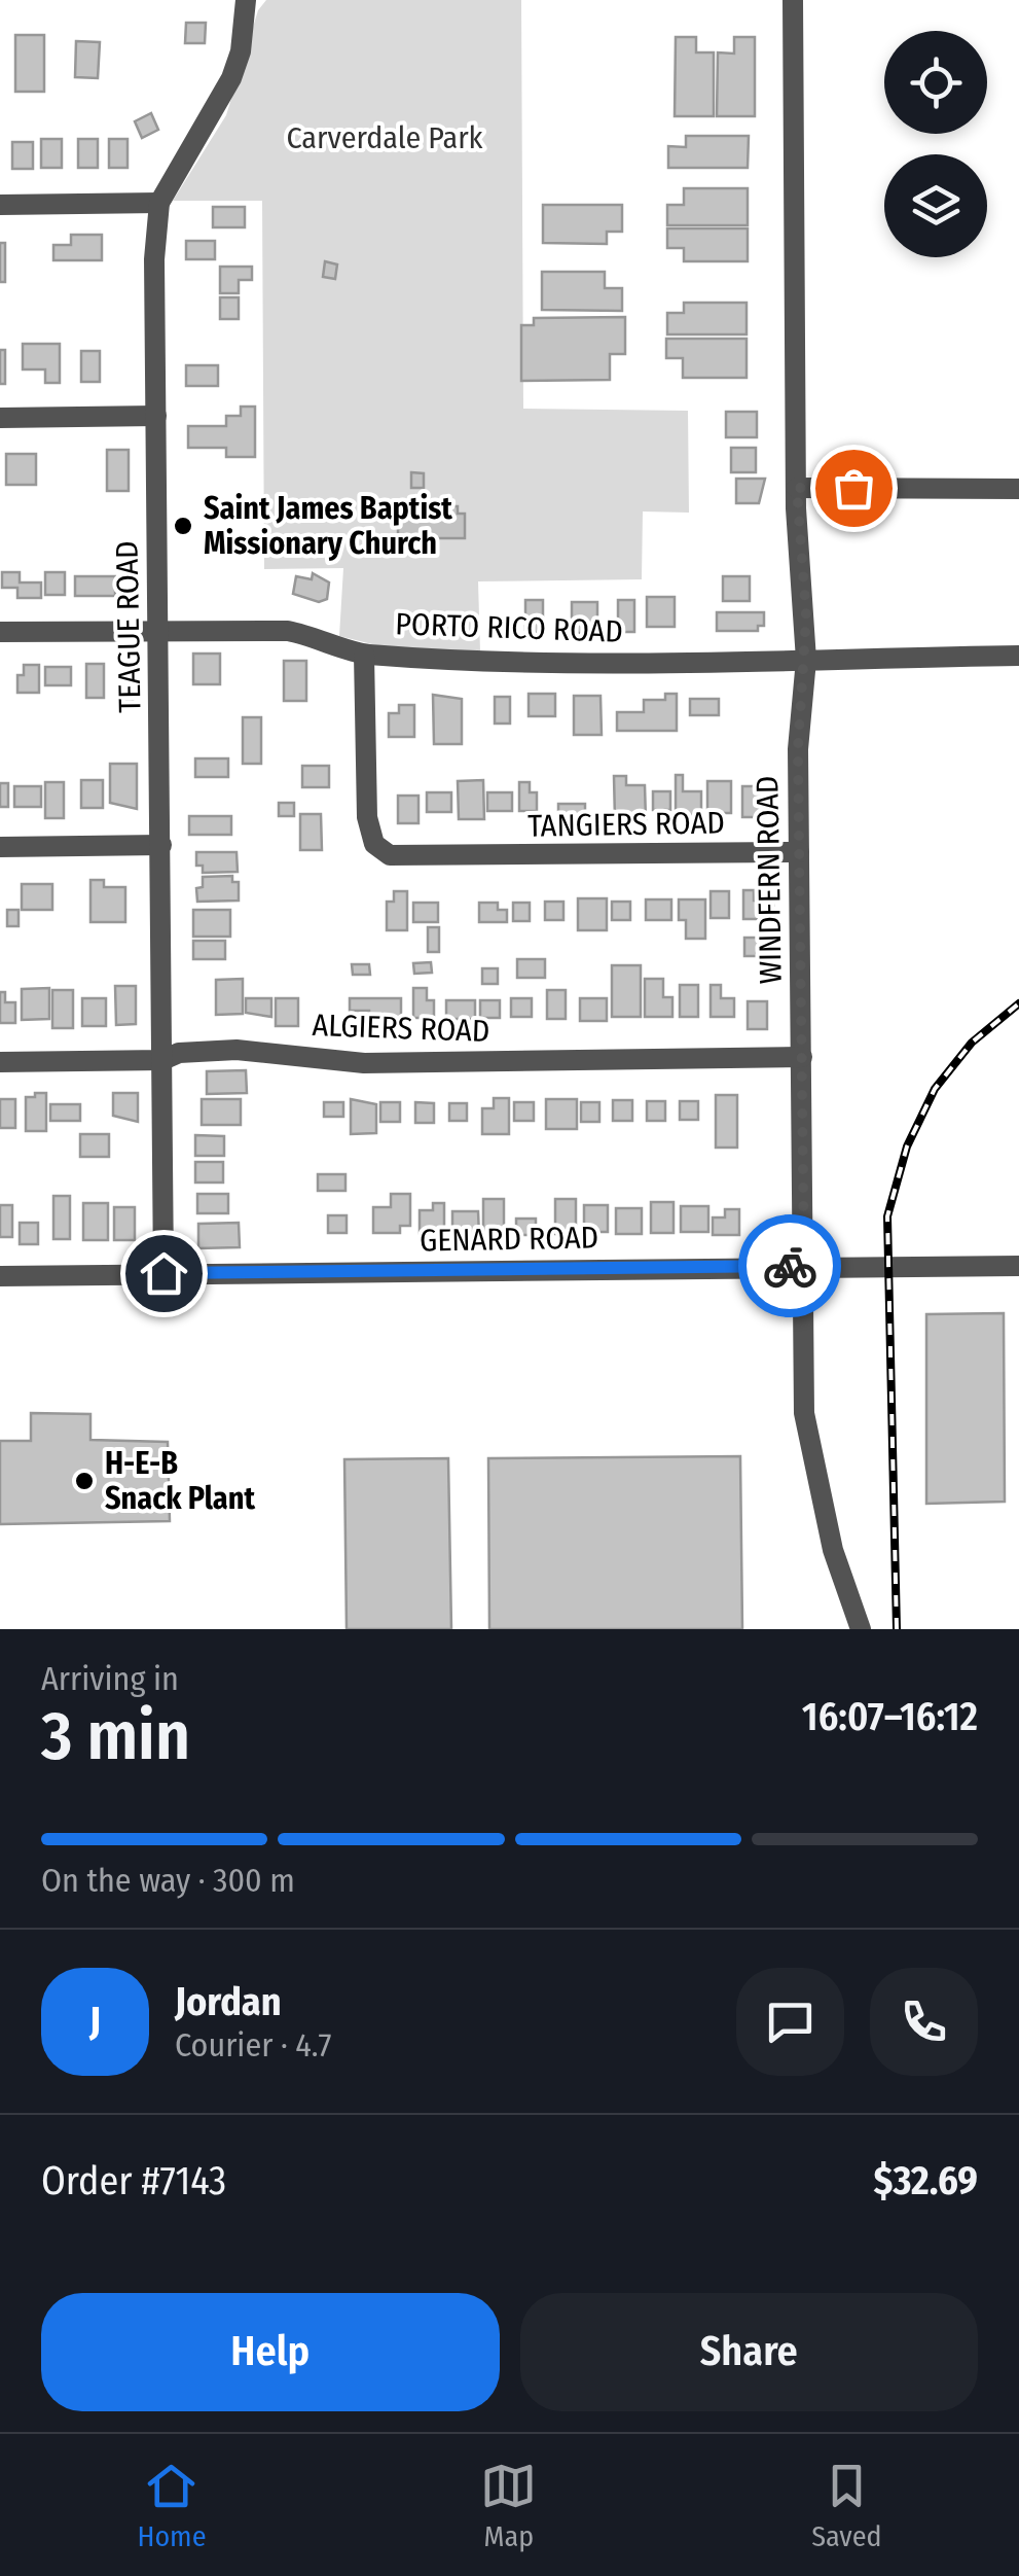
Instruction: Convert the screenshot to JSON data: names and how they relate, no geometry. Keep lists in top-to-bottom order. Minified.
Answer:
{"streets":{"street":["TEAGUE ROAD","PORTO RICO ROAD","TANGIERS ROAD","WINDFERN ROAD","ALGIERS ROAD","GENARD ROAD"]},"crossings":[["TEAGUE ROAD","PORTO RICO ROAD"],["TEAGUE ROAD","ALGIERS ROAD"],["TEAGUE ROAD","GENARD ROAD"],["PORTO RICO ROAD","TANGIERS ROAD"],["PORTO RICO ROAD","WINDFERN ROAD"],["TANGIERS ROAD","WINDFERN ROAD"],["WINDFERN ROAD","ALGIERS ROAD"],["WINDFERN ROAD","GENARD ROAD"]],"parks":["Carverdale Park"],"places":["Saint James Baptist Missionary Church","H-E-B Snack Plant"],"page":{"heading":["3 min","Arriving in","16:07–16:12"],"panel":["Jordan","Courier · 4.7","Order #7143","$32.69"],"bar":"On the way · 300 m","round":"J","buttons":["Help","Share"],"tabs":["Home","Map","Saved"]}}
